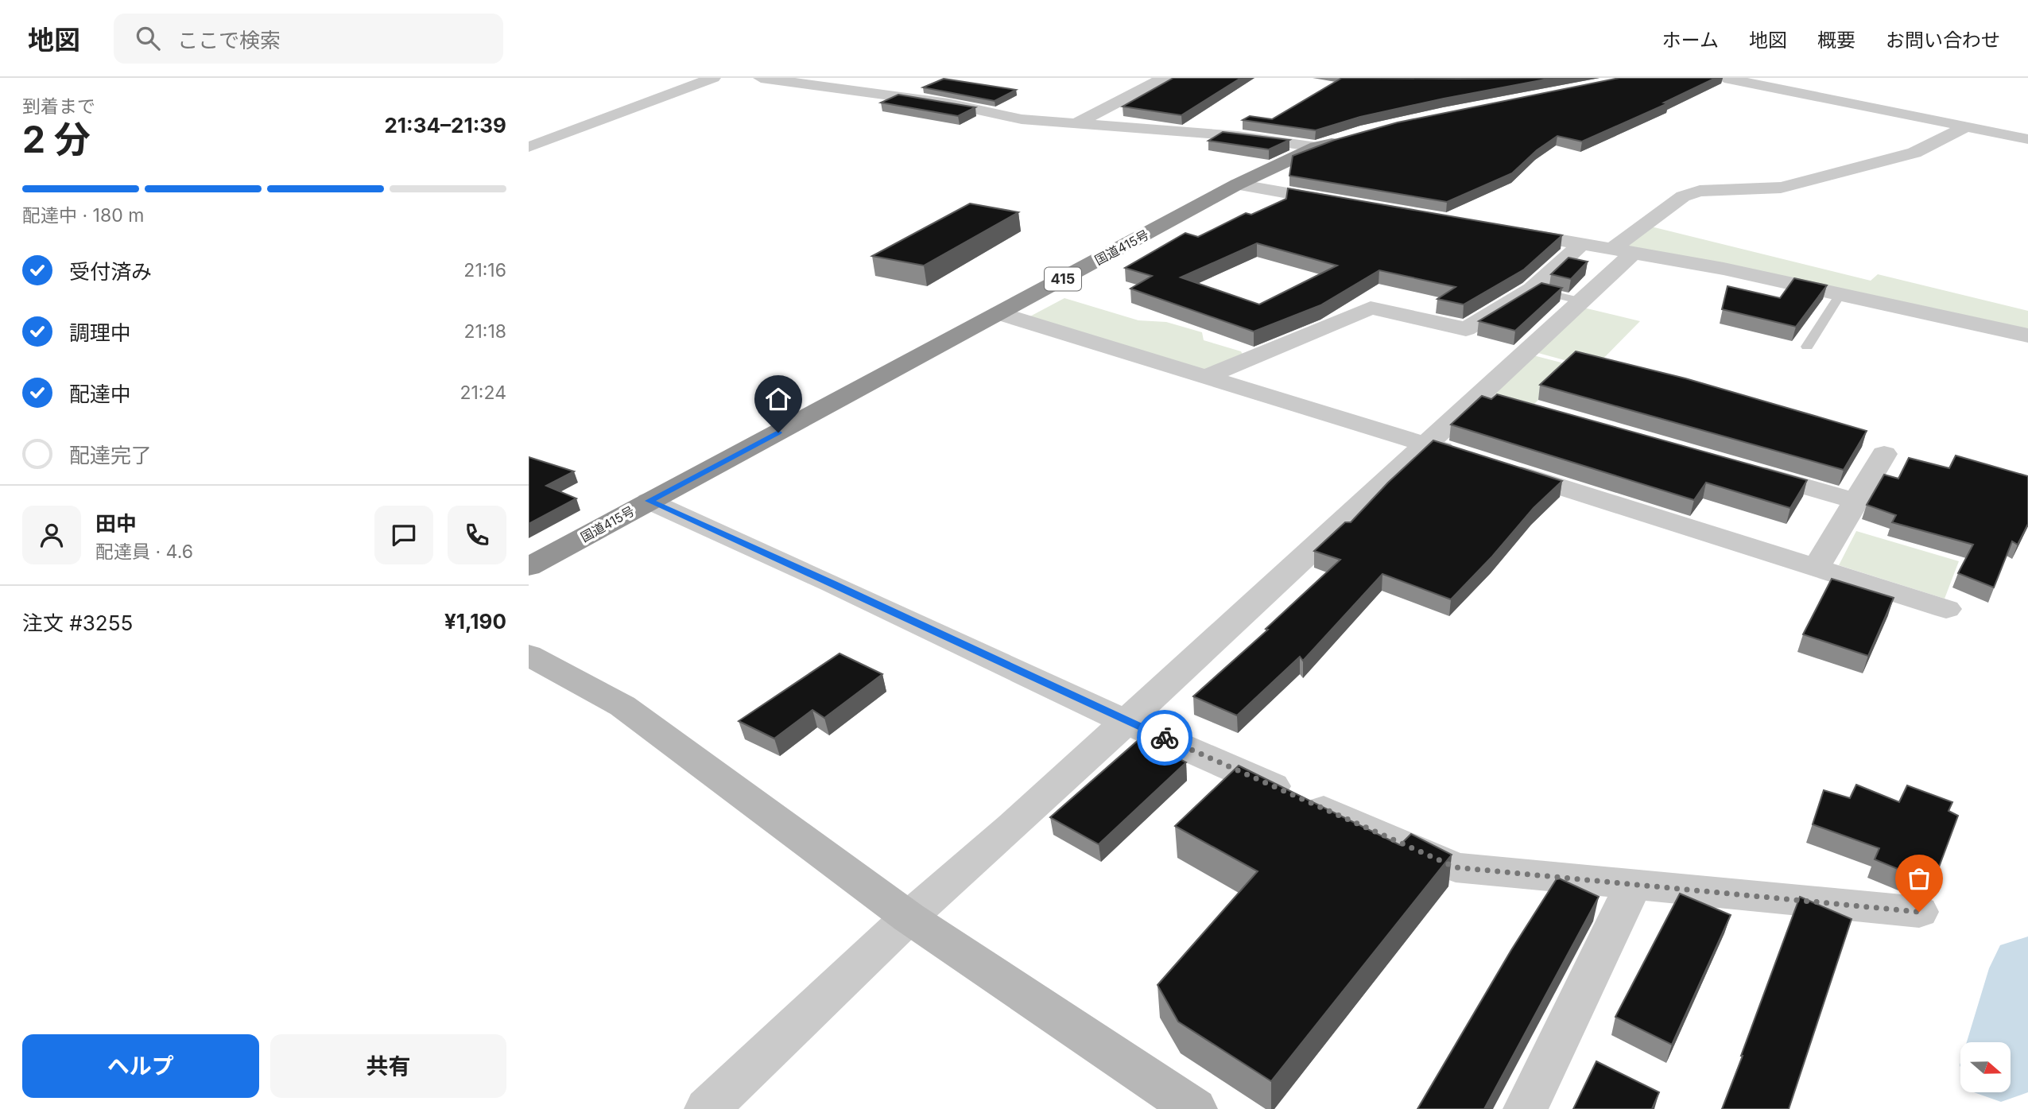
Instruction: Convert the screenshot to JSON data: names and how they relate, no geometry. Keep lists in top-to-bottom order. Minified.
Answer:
{"streets":{"highway":["国道415号","415"]},"north":"right","page":{"header":"地図","search":"ここで検索","nav":["ホーム","地図","概要","お問い合わせ"],"heading":["2 分","到着まで","21:34–21:39"],"panel":["田中","配達員 · 4.6","注文 #3255","¥1,190"],"bar":"配達中 · 180 m","list":[["受付済み","21:16"],["調理中","21:18"],["配達中","21:24"],"配達完了"],"buttons":["ヘルプ","共有"]}}
